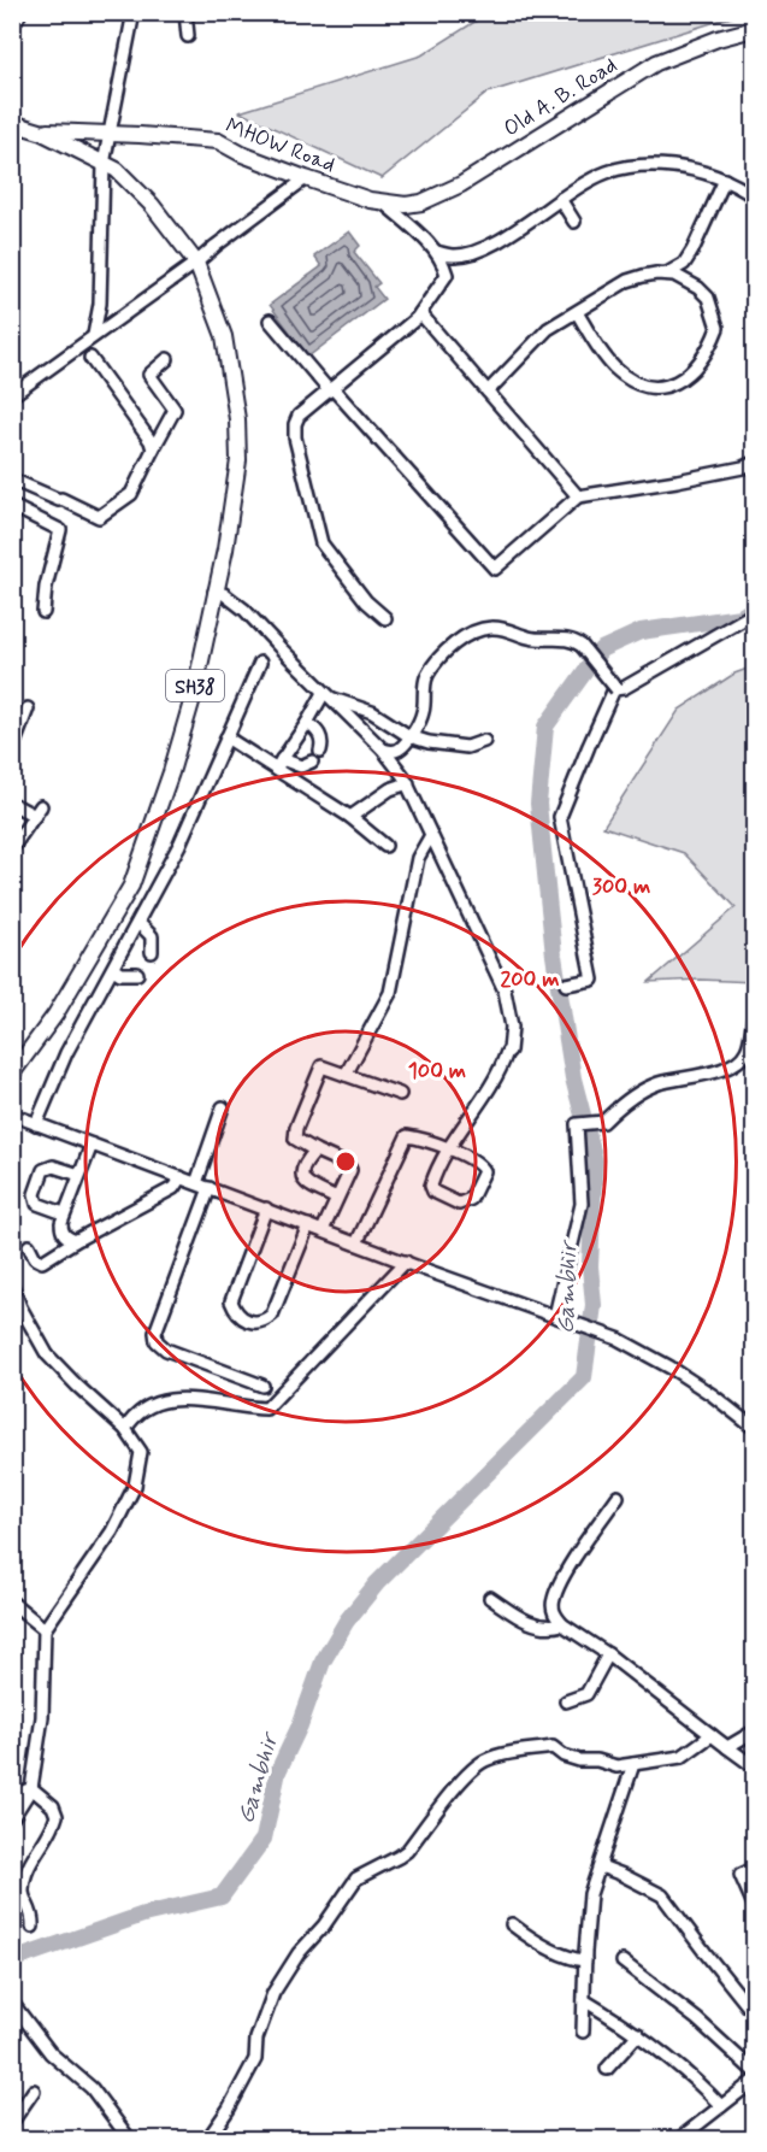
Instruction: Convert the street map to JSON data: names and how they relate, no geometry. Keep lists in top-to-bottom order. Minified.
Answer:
{"streets":{"main road":["Old A. B. Road","MHOW Road","SH38"]},"crossings":[["Old A. B. Road","MHOW Road"],["MHOW Road","SH38"]],"water":["Gambhir"],"rings":["300 m","200 m","100 m"]}
